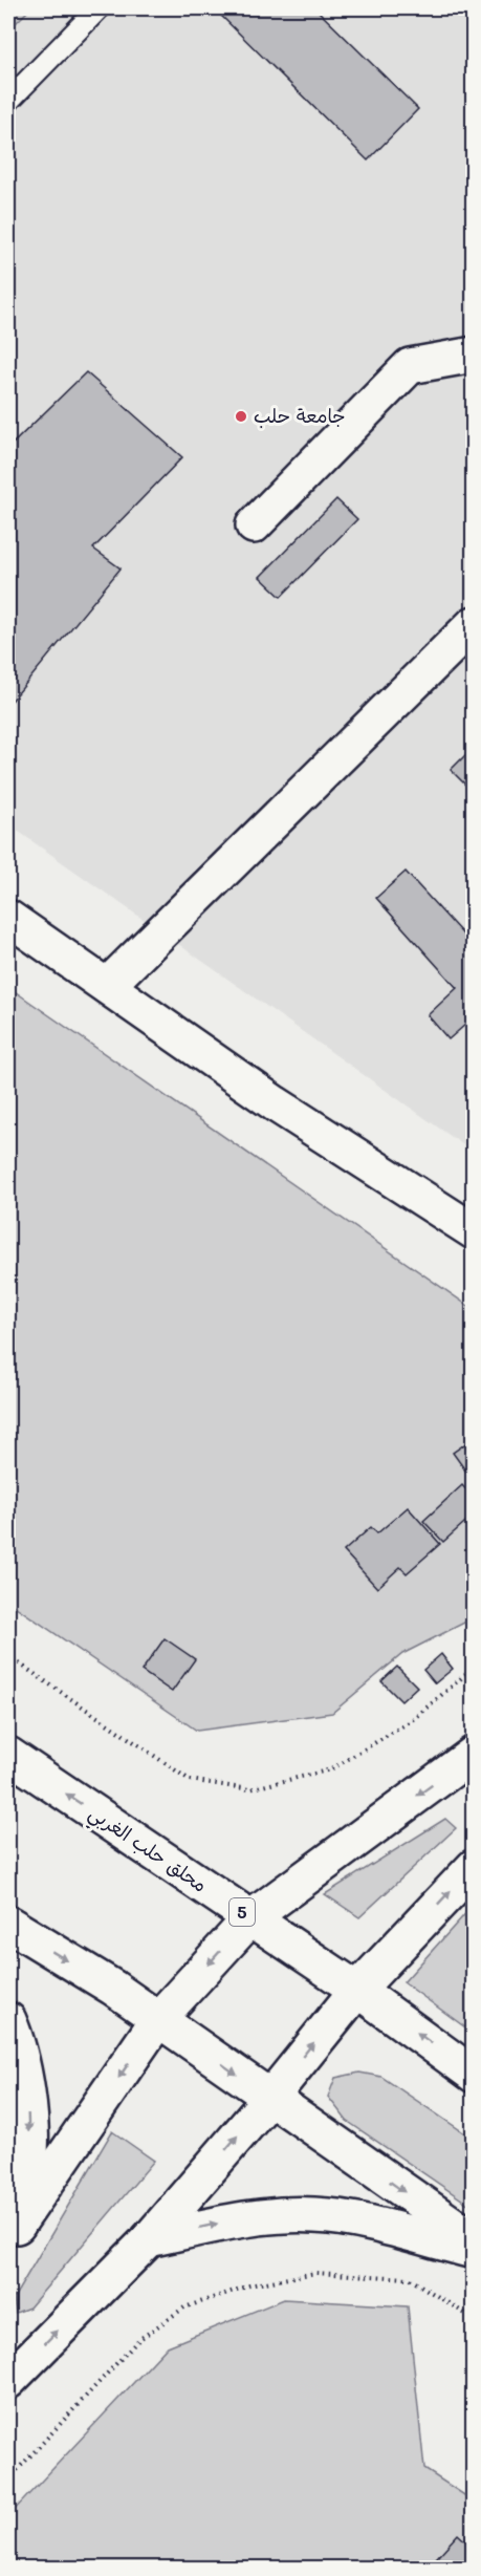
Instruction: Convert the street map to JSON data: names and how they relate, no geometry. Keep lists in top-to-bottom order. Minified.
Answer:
{"streets":{"main road":["محلق حلب الغربي","5"]},"places":["جامعة حلب"]}
